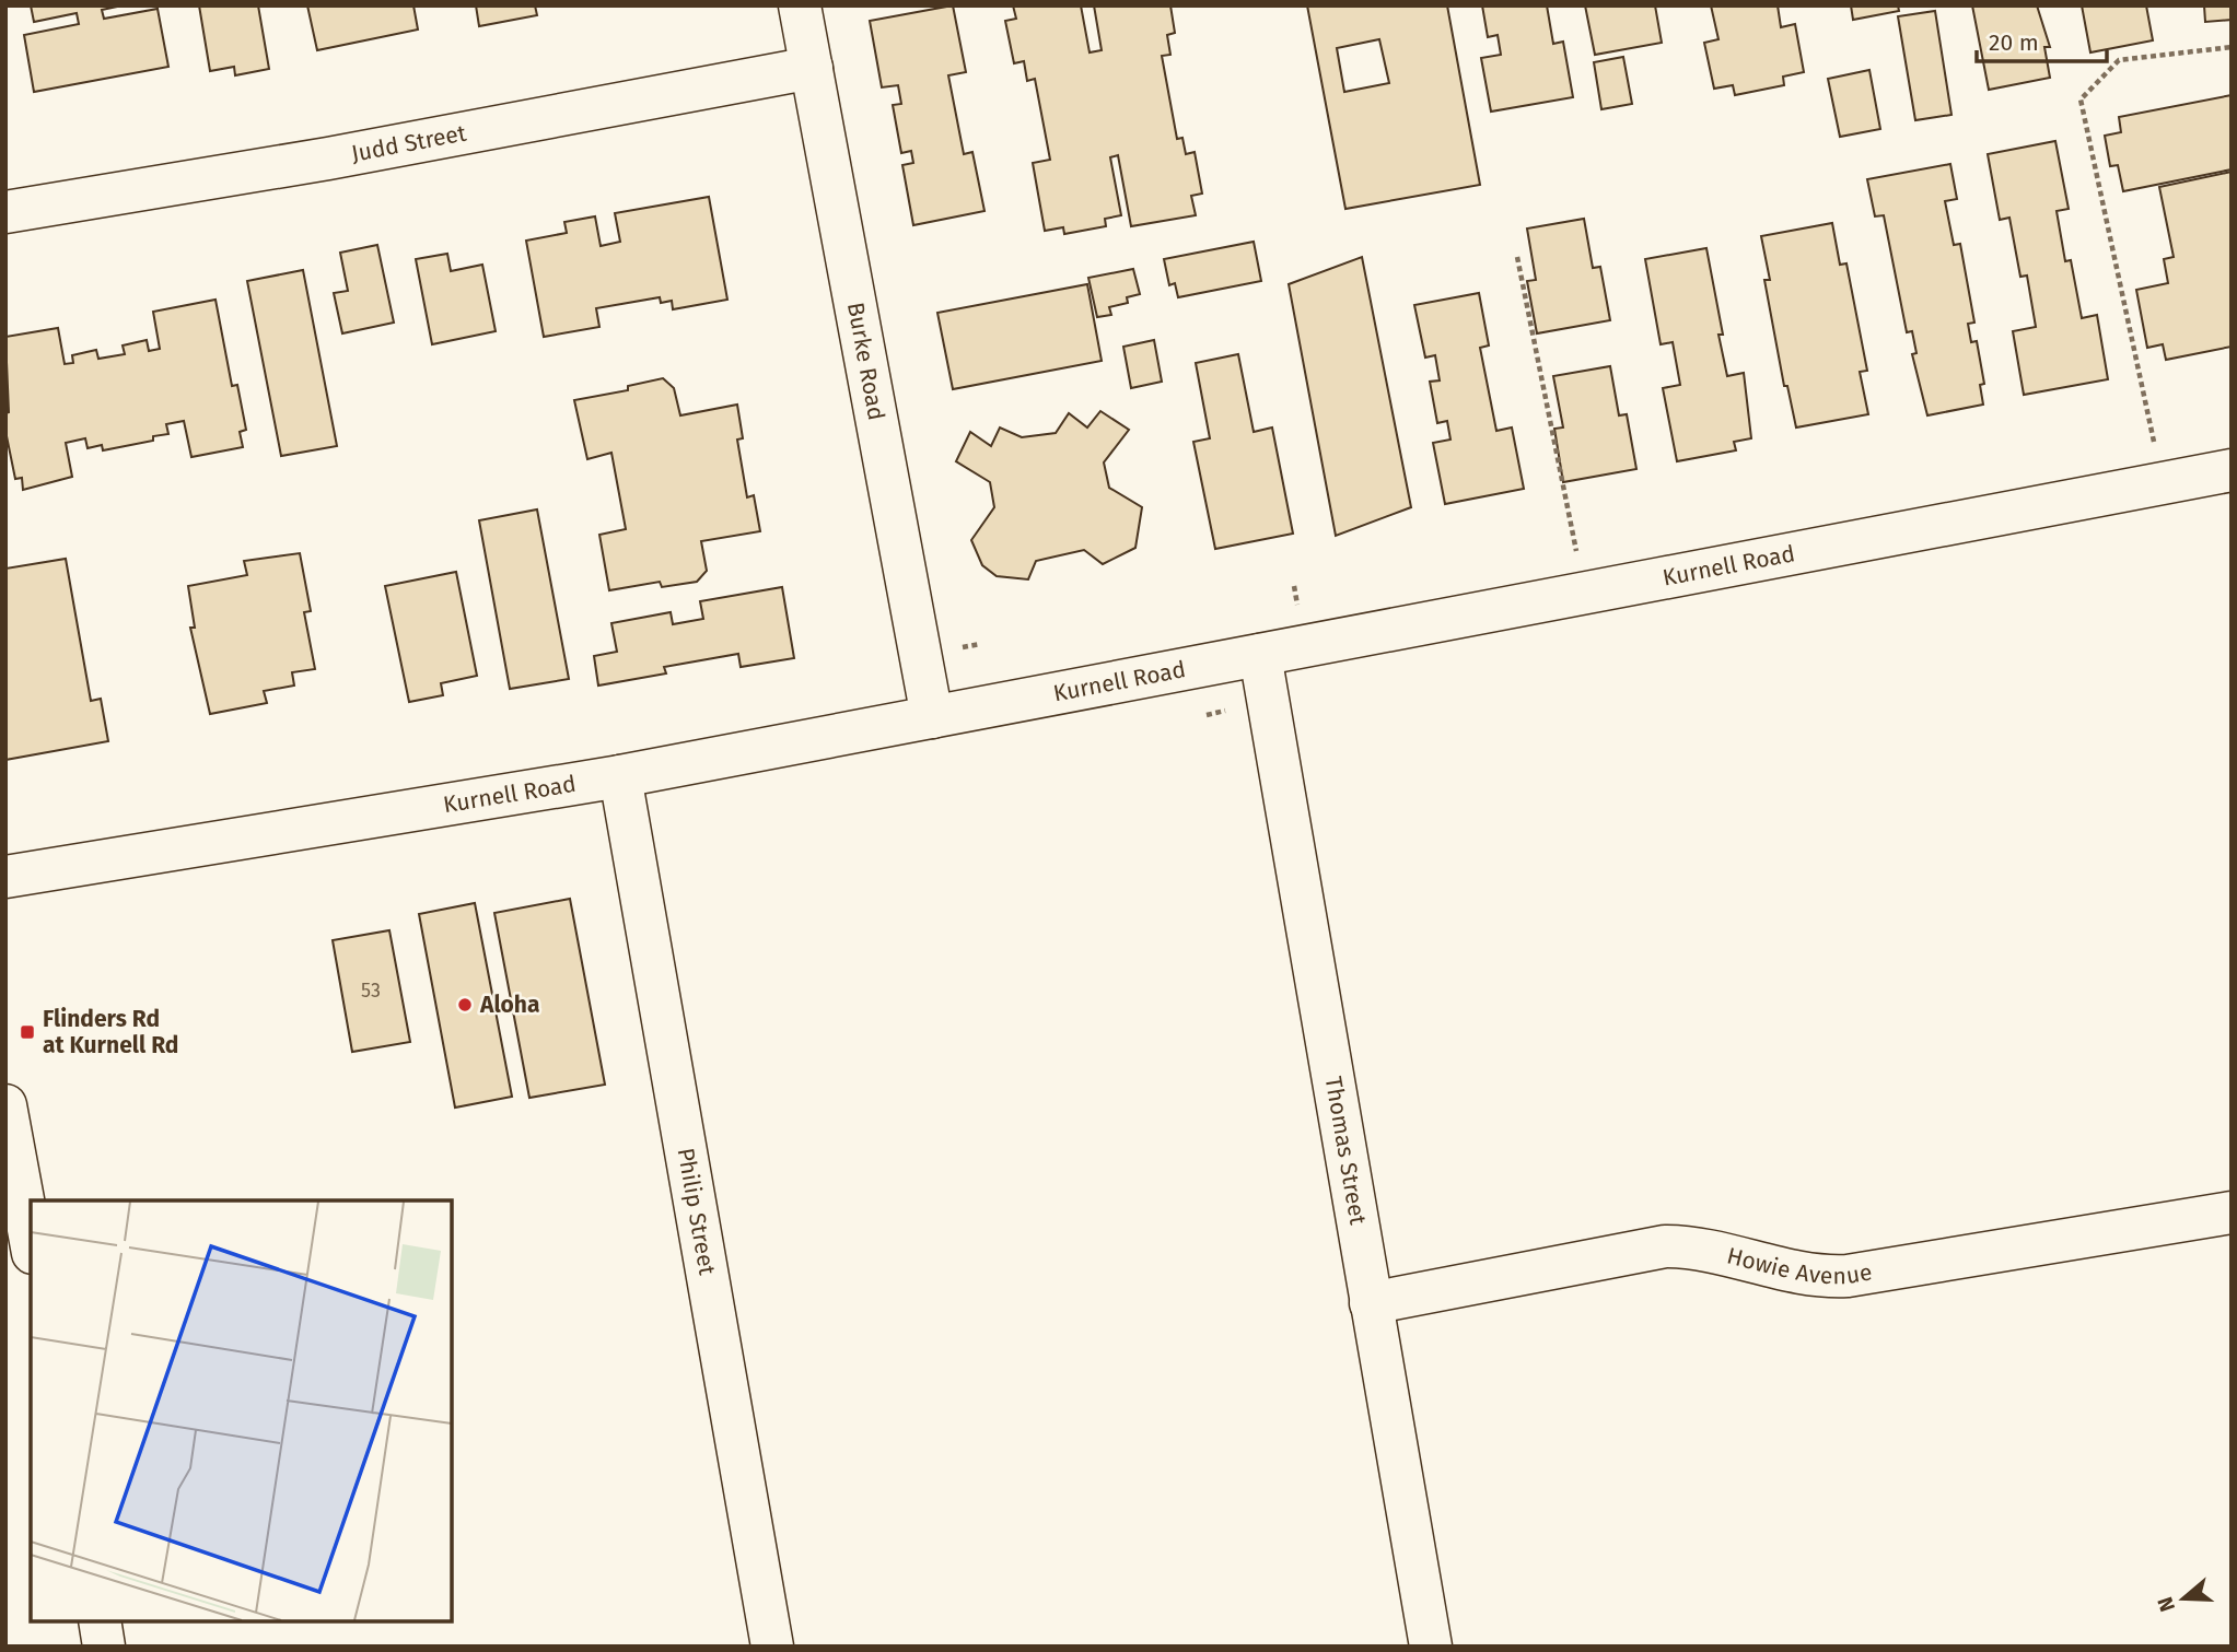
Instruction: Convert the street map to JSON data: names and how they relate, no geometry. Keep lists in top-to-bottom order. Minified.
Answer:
{"streets":{"street":["Judd Street","Burke Road","Kurnell Road","Thomas Street","Philip Street","Howie Avenue"]},"crossings":[["Judd Street","Burke Road"],["Burke Road","Kurnell Road"],["Kurnell Road","Thomas Street"],["Kurnell Road","Philip Street"],["Thomas Street","Howie Avenue"]],"places":{"other":["Aloha"],"transit":["Flinders Rd at Kurnell Rd"]},"house_numbers":["53"],"scale_bar":"20 m","north":"left"}
